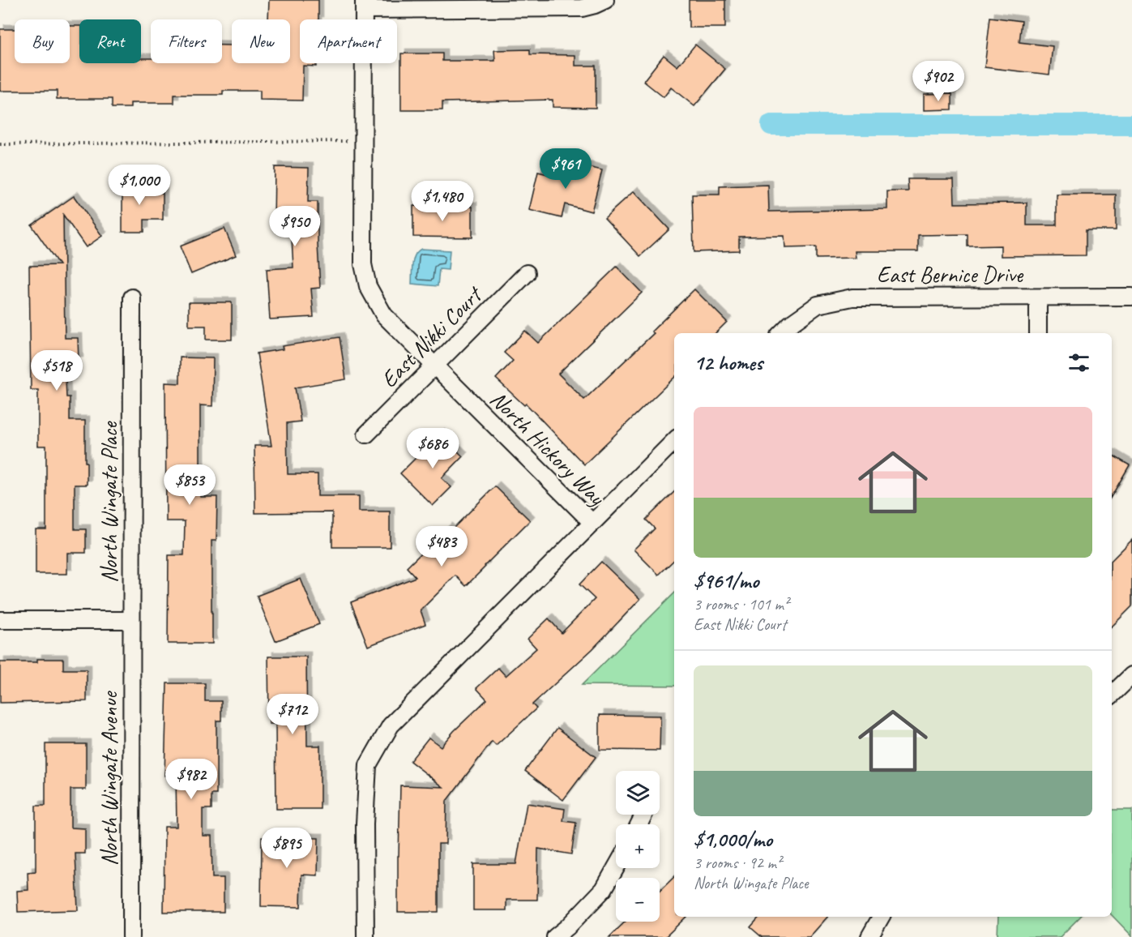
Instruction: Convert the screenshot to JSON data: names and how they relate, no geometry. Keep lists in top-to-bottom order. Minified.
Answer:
{"streets":{"street":["East Bernice Drive","East Nikki Court","North Hickory Way","North Wingate Place","North Wingate Avenue"]},"crossings":[["East Nikki Court","North Hickory Way"],["North Wingate Place","North Wingate Avenue"]],"page":{"chip":["Buy","Rent","Filters","New","Apartment"],"price":["$902","$961","$1,000","$1,480","$950","$518","$686","$853","$483","$712","$982","$895"],"heading":"12 homes","list":[{"name":"$961/mo","note":"3 rooms · 101 m² · East Nikki Court"},{"name":"$1,000/mo","note":"3 rooms · 92 m² · North Wingate Place"}],"map_buttons":["+","−"]}}
